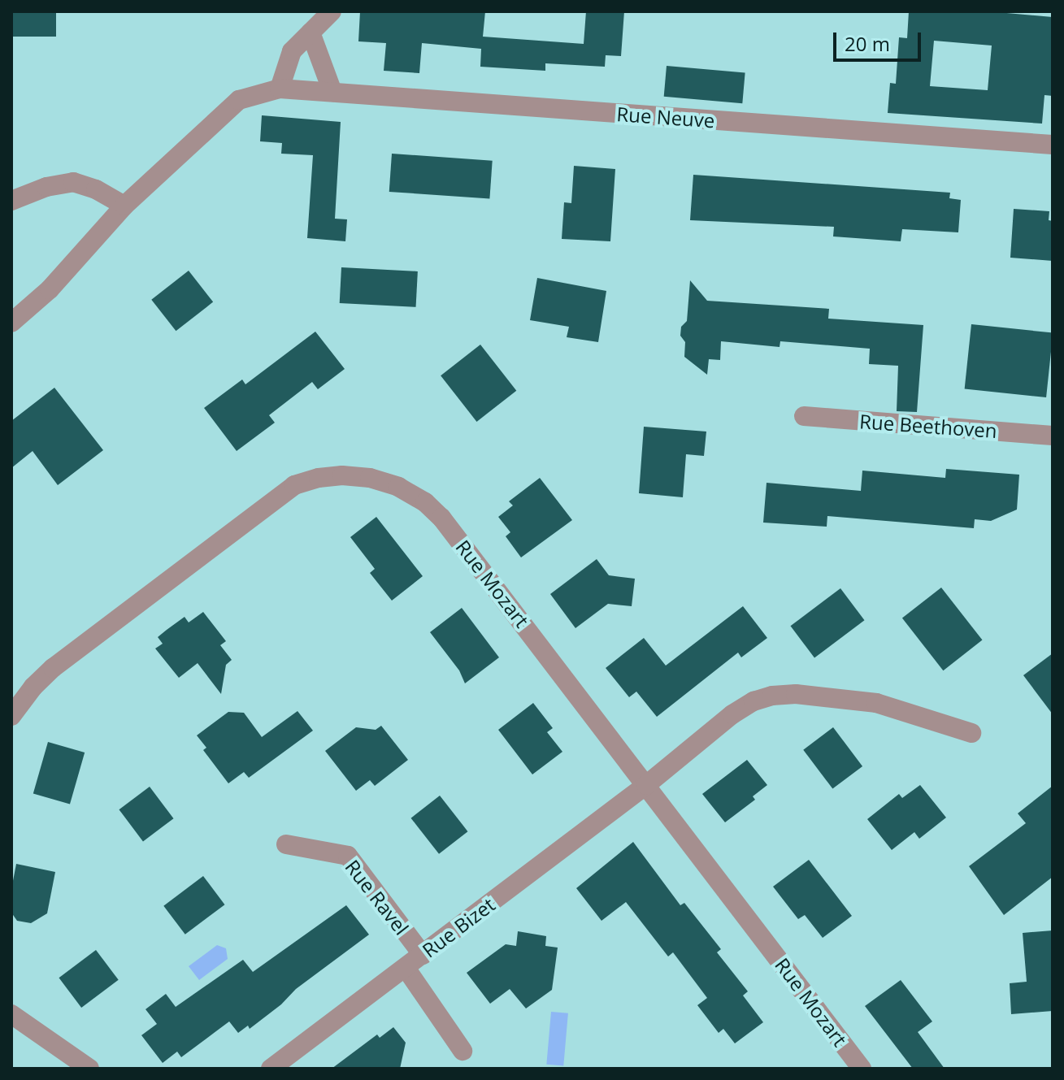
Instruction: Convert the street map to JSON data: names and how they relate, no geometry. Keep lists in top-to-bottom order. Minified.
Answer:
{"streets":{"street":["Rue Neuve","Rue Beethoven","Rue Mozart","Rue Ravel","Rue Bizet"]},"crossings":[["Rue Mozart","Rue Bizet"],["Rue Ravel","Rue Bizet"]],"scale_bar":"20 m"}
